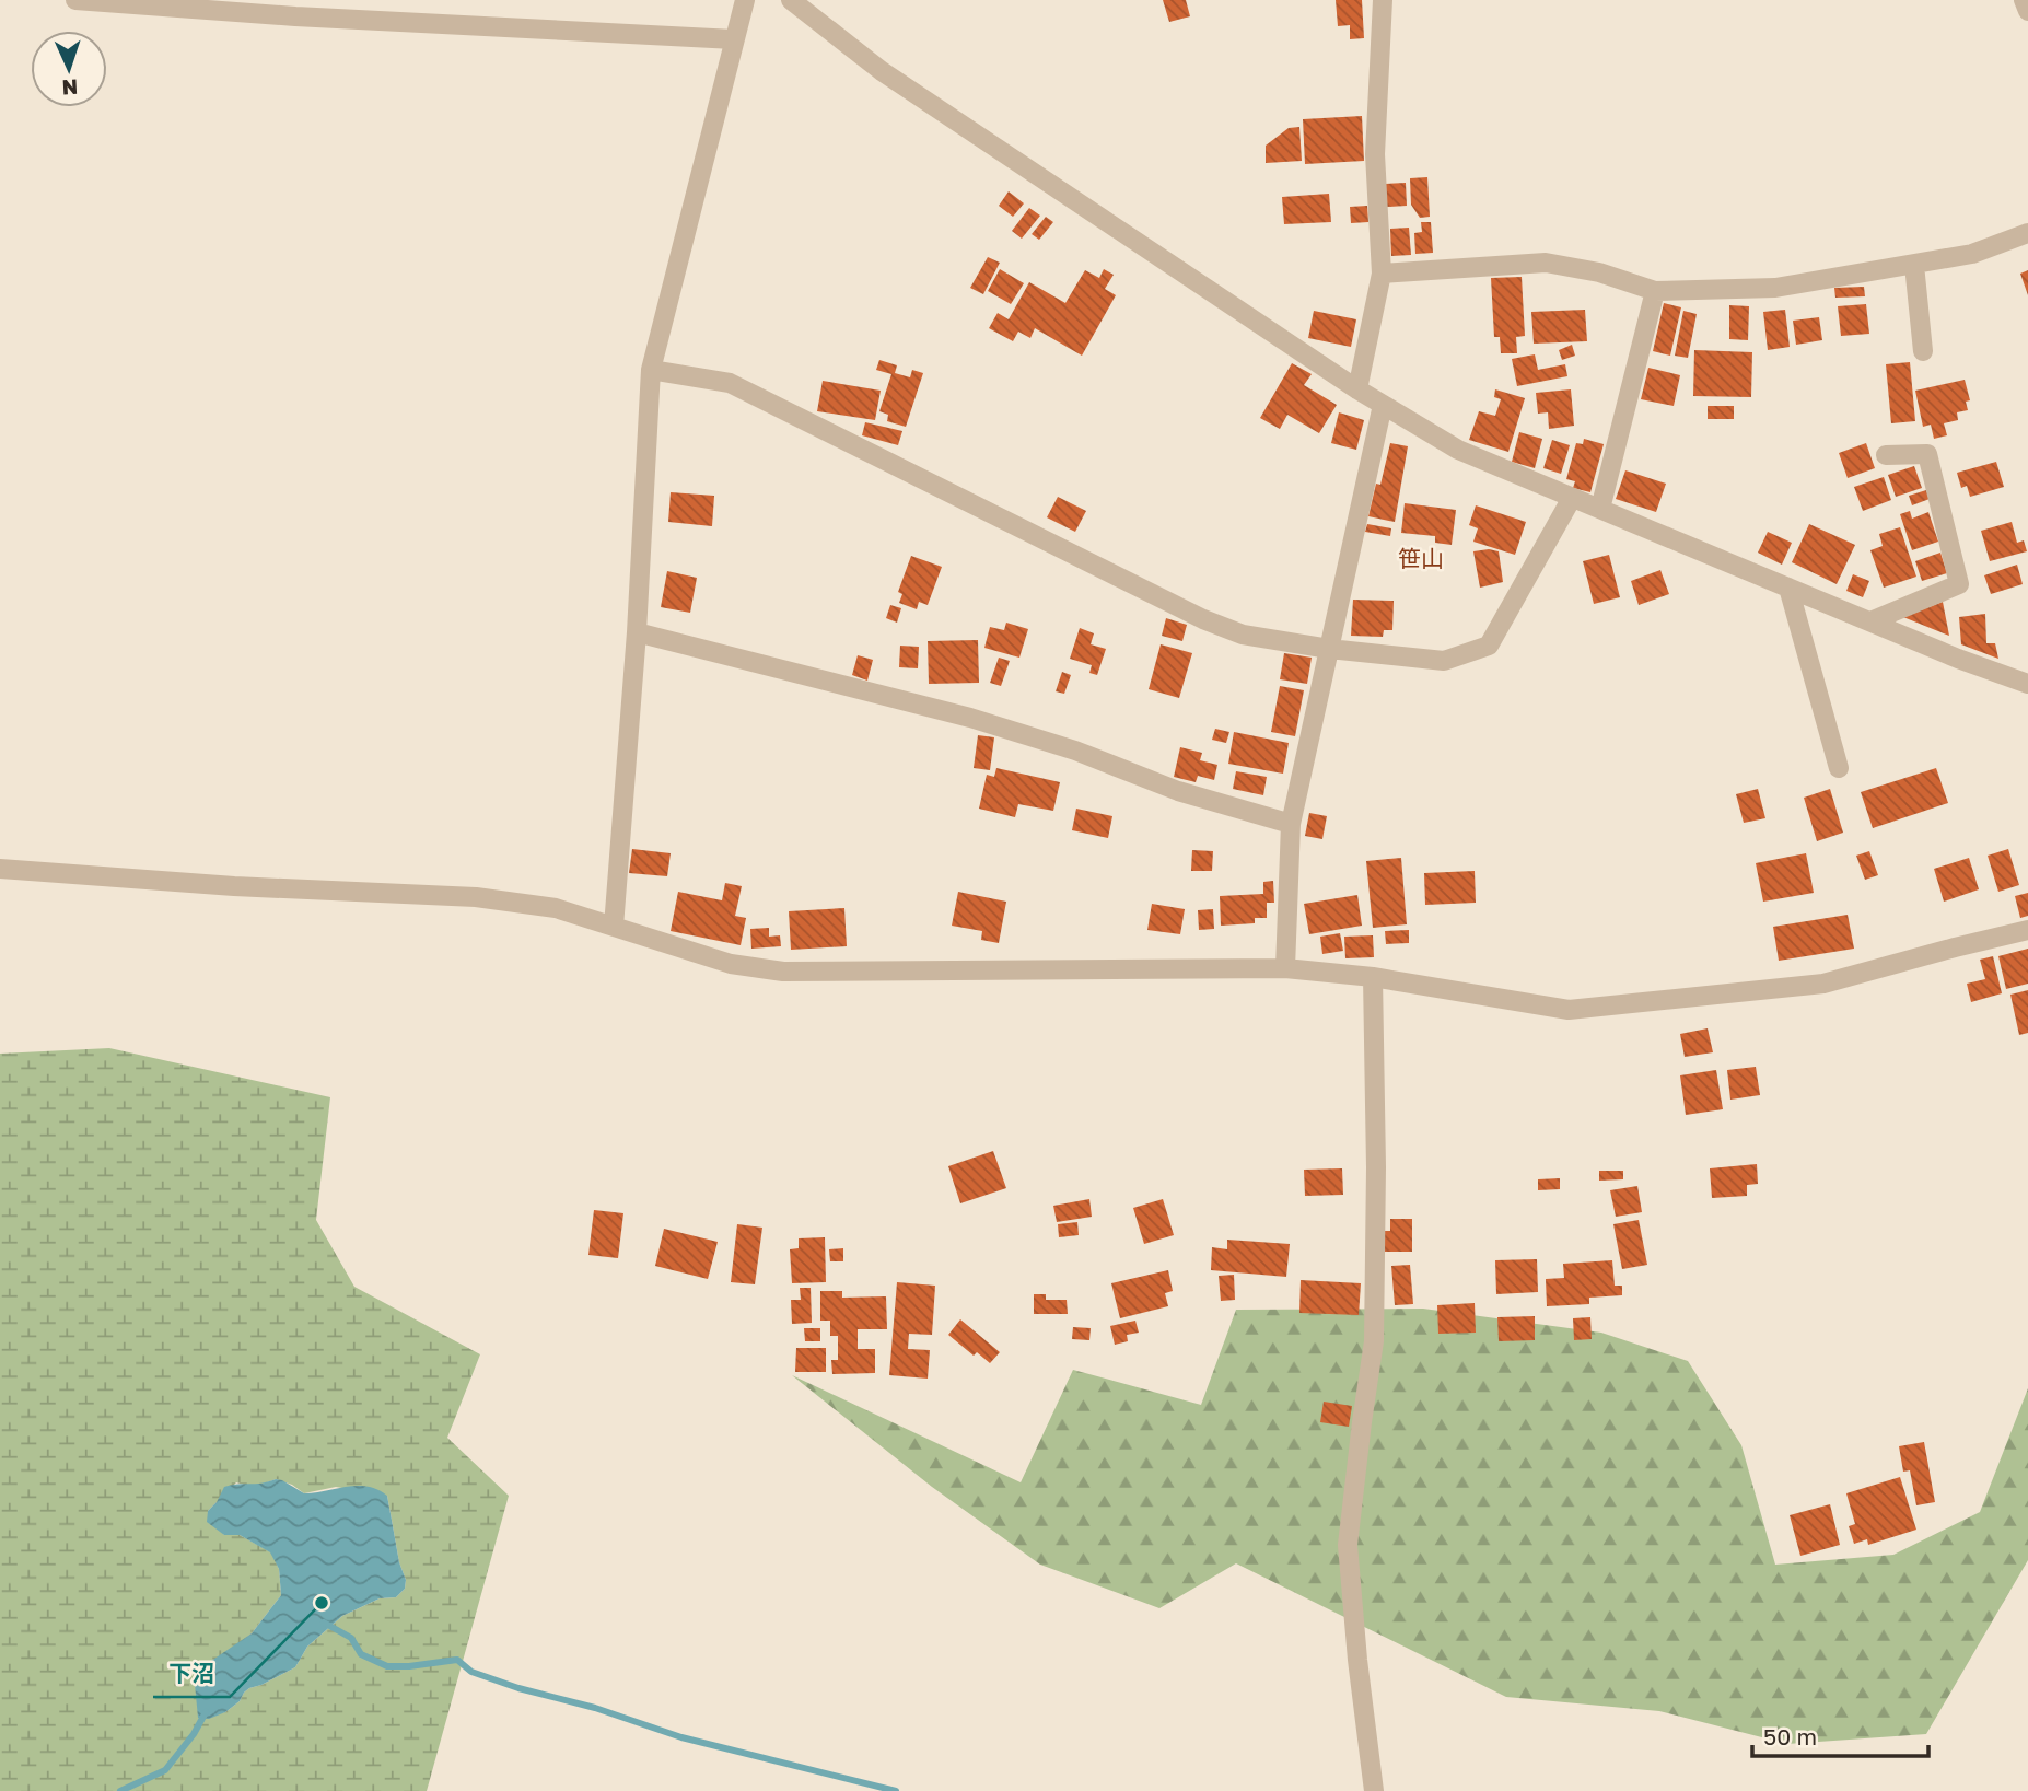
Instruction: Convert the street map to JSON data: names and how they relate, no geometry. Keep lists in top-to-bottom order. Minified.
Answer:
{"districts":["笹山"],"places":["下沼"],"scale_bar":"50 m","north":"bottom"}
